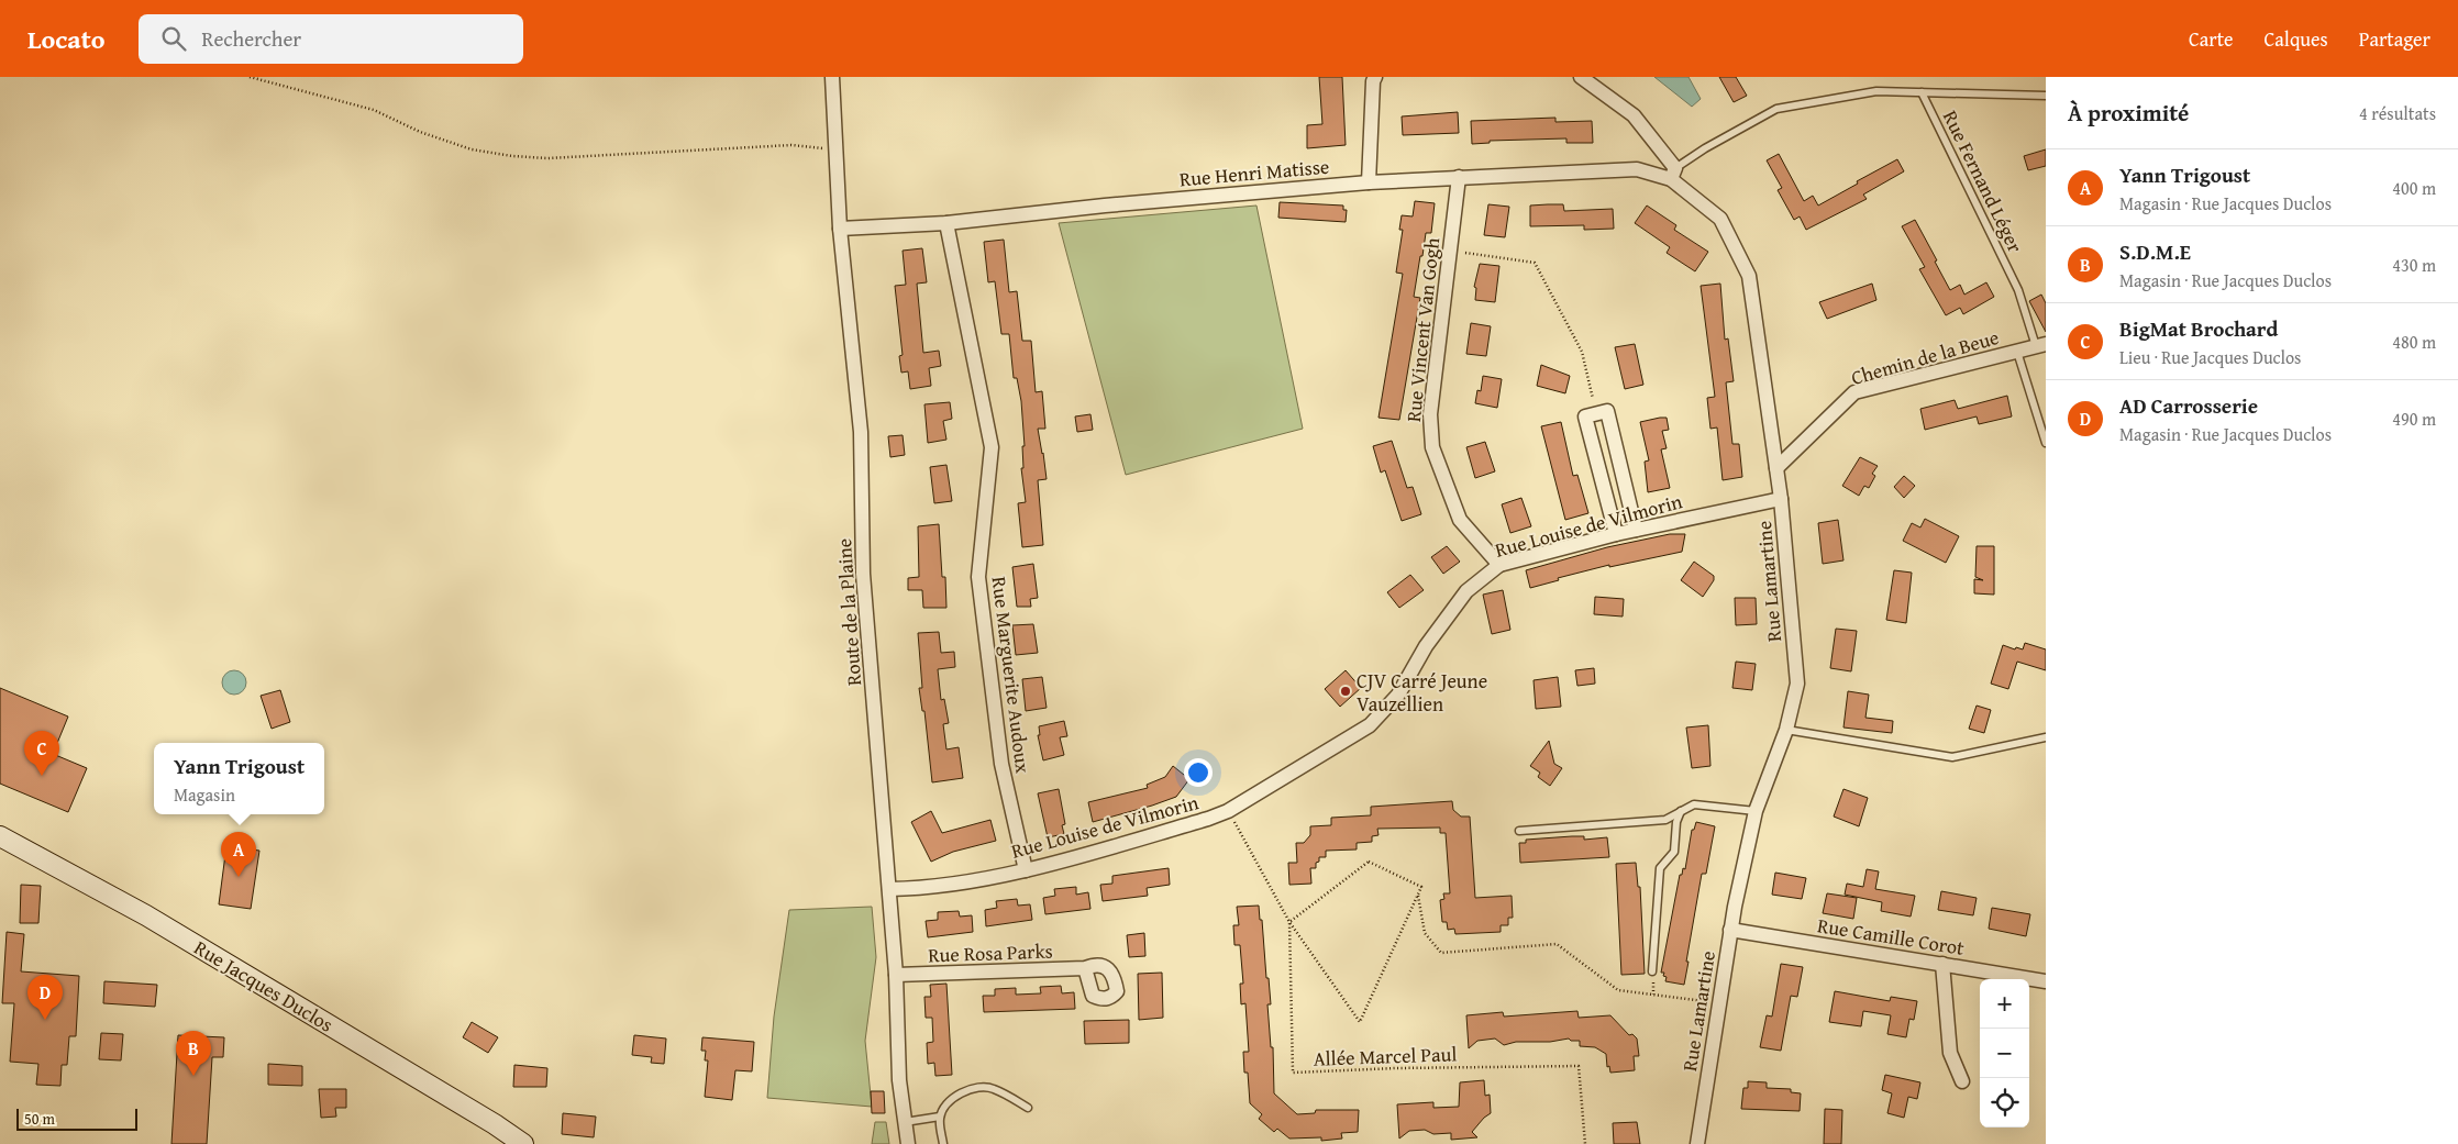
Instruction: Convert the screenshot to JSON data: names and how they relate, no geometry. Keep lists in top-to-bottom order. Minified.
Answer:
{"streets":{"street":["Rue Henri Matisse","Rue Vincent Van Gogh","Chemin de la Beue","Rue Louise de Vilmorin","Rue Lamartine","Route de la Plaine","Rue Marguerite Audoux","Rue Camille Corot","Rue Rosa Parks","Rue Jacques Duclos"],"lane":["Rue Fernand Léger"],"path":["Allée Marcel Paul"]},"crossings":[["Rue Henri Matisse","Rue Fernand Léger"],["Rue Henri Matisse","Rue Vincent Van Gogh"],["Rue Henri Matisse","Rue Lamartine"],["Rue Henri Matisse","Route de la Plaine"],["Rue Henri Matisse","Rue Marguerite Audoux"],["Rue Fernand Léger","Chemin de la Beue"],["Rue Fernand Léger","Rue Lamartine"],["Rue Vincent Van Gogh","Rue Louise de Vilmorin"],["Chemin de la Beue","Rue Lamartine"],["Rue Louise de Vilmorin","Rue Lamartine"],["Rue Louise de Vilmorin","Route de la Plaine"],["Rue Louise de Vilmorin","Rue Marguerite Audoux"],["Rue Louise de Vilmorin","Allée Marcel Paul"],["Rue Lamartine","Rue Camille Corot"],["Route de la Plaine","Rue Rosa Parks"]],"places":["CJV Carré Jeune Vauzellien"],"scale_bar":"50 m","page":{"header":"Locato","search":"Rechercher","nav":["Carte","Calques","Partager"],"heading":["À proximité","4 résultats"],"list":[{"mark":"A","name":"Yann Trigoust","note":"Magasin · Rue Jacques Duclos","value":"400 m"},{"mark":"B","name":"S.D.M.E","note":"Magasin · Rue Jacques Duclos","value":"430 m"},{"mark":"C","name":"BigMat Brochard","note":"Lieu · Rue Jacques Duclos","value":"480 m"},{"mark":"D","name":"AD Carrosserie","note":"Magasin · Rue Jacques Duclos","value":"490 m"}],"pins":["C","A","D","B"],"popup":["Yann Trigoust","Magasin"],"map_buttons":["+","−"],"scale":"50 m"}}
